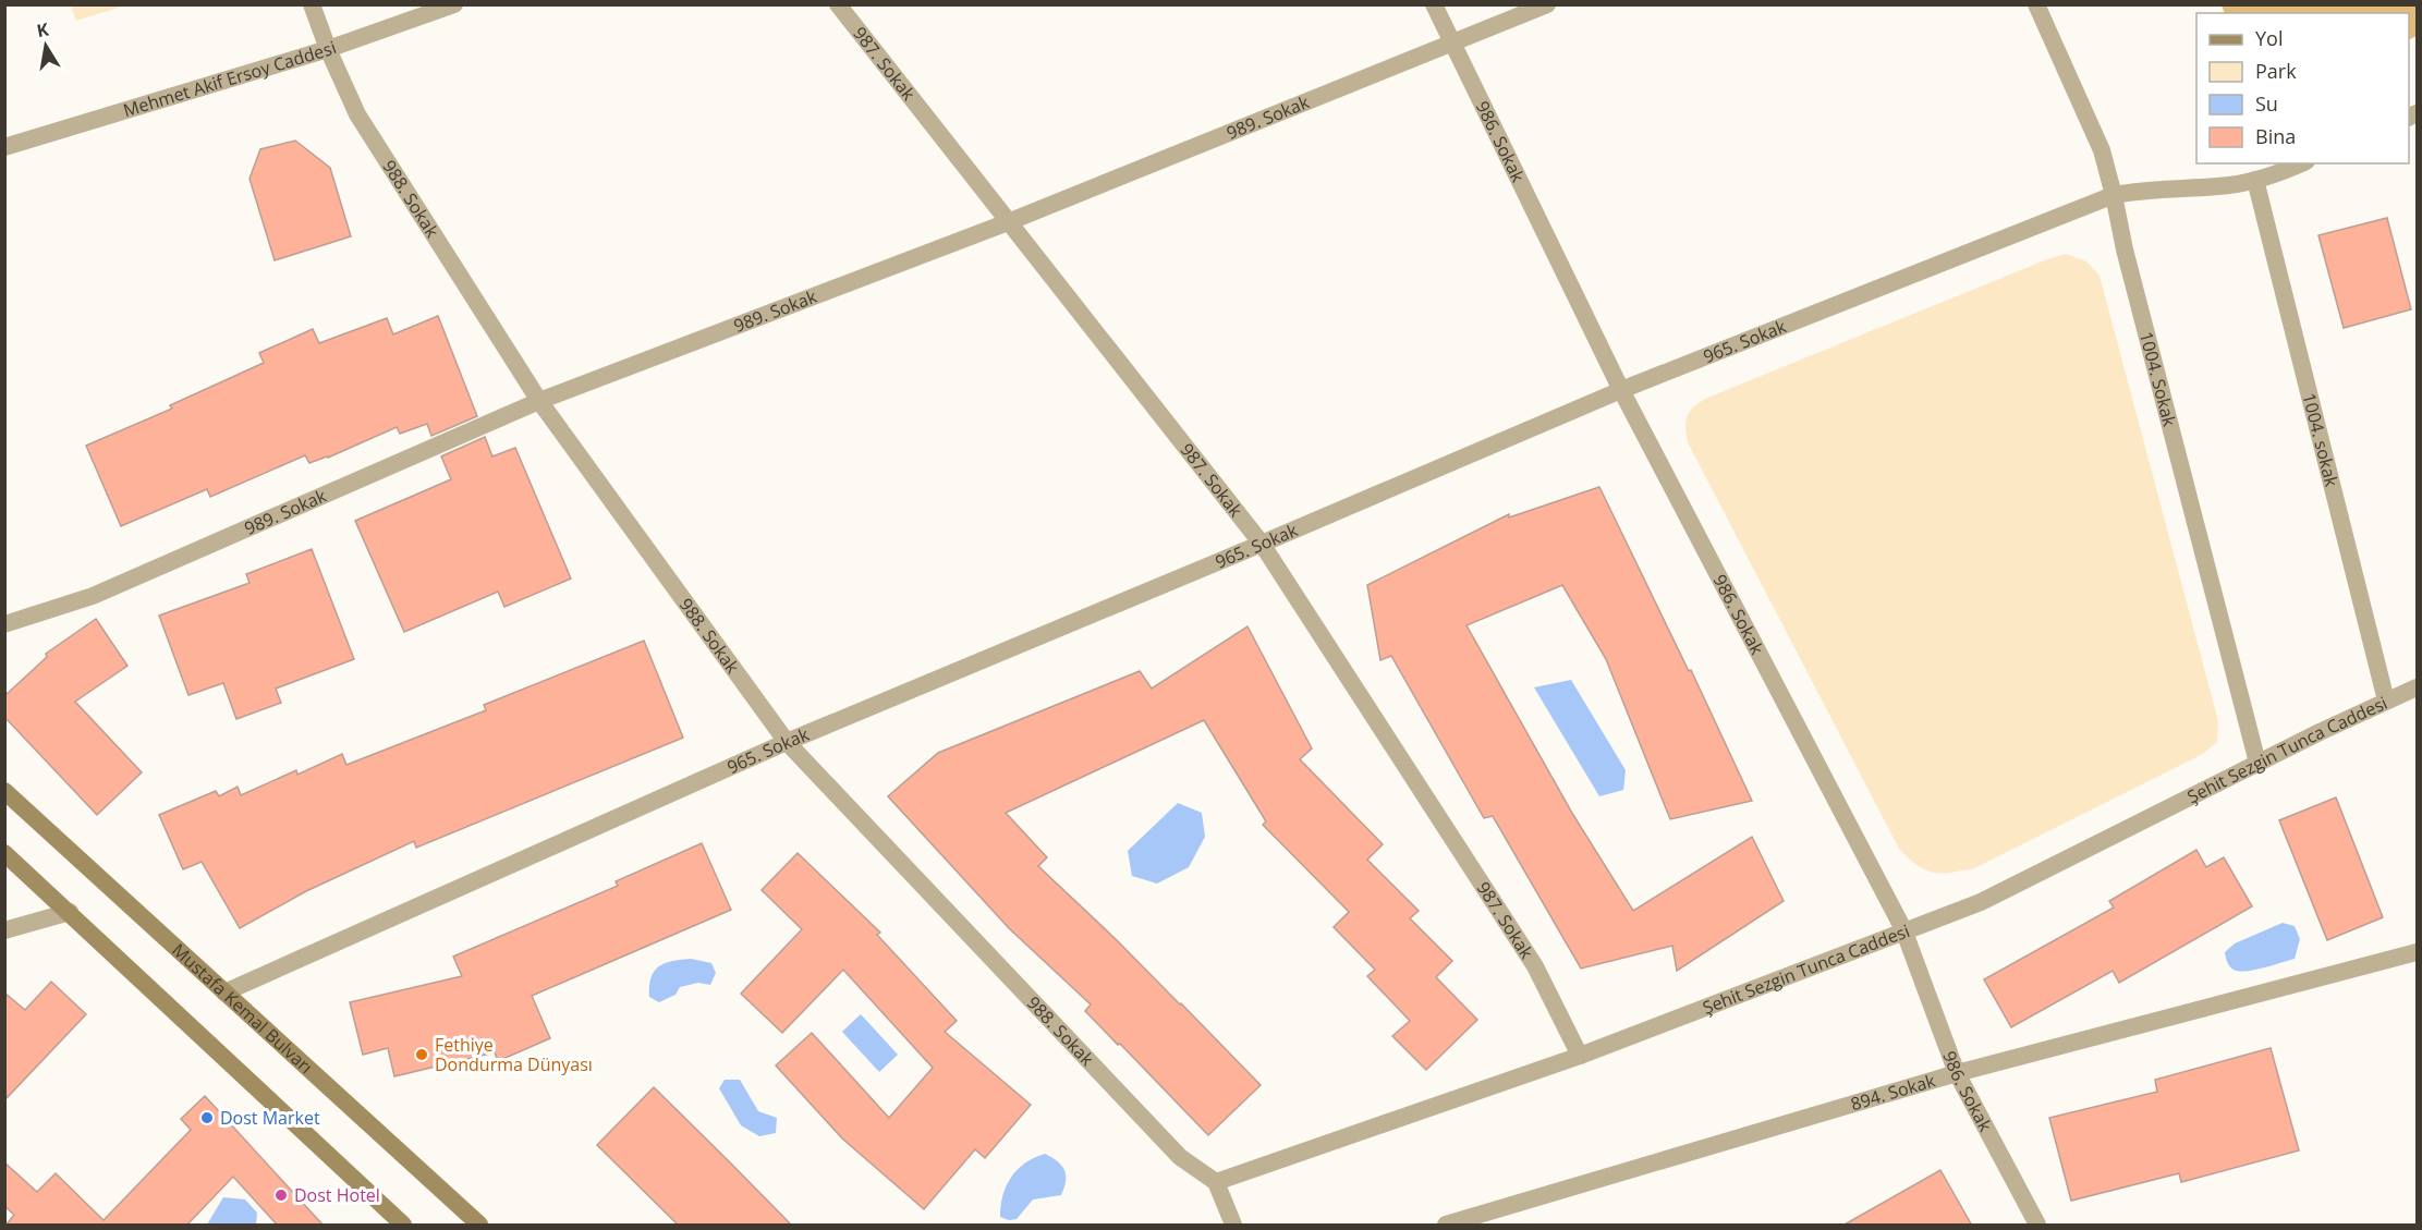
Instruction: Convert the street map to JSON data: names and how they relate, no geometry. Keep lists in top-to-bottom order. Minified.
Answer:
{"streets":{"main road":["Mustafa Kemal Bulvarı"],"street":["987. Sokak","Mehmet Akif Ersoy Caddesi","989. Sokak","986. Sokak","988. Sokak","965. Sokak","1004. Sokak","1004. sokak","Şehit Sezgin Tunca Caddesi","894. Sokak"]},"crossings":[["987. Sokak","989. Sokak"],["987. Sokak","965. Sokak"],["987. Sokak","Şehit Sezgin Tunca Caddesi"],["Mehmet Akif Ersoy Caddesi","988. Sokak"],["989. Sokak","986. Sokak"],["989. Sokak","988. Sokak"],["986. Sokak","965. Sokak"],["986. Sokak","Şehit Sezgin Tunca Caddesi"],["986. Sokak","894. Sokak"],["988. Sokak","965. Sokak"],["988. Sokak","Şehit Sezgin Tunca Caddesi"],["965. Sokak","1004. Sokak"],["965. Sokak","1004. sokak"],["965. Sokak","Mustafa Kemal Bulvarı"],["1004. Sokak","Şehit Sezgin Tunca Caddesi"],["1004. sokak","Şehit Sezgin Tunca Caddesi"]],"places":["Fethiye Dondurma Dünyası","Dost Market","Dost Hotel"],"legend":["Yol","Park","Su","Bina"],"north":"top"}
